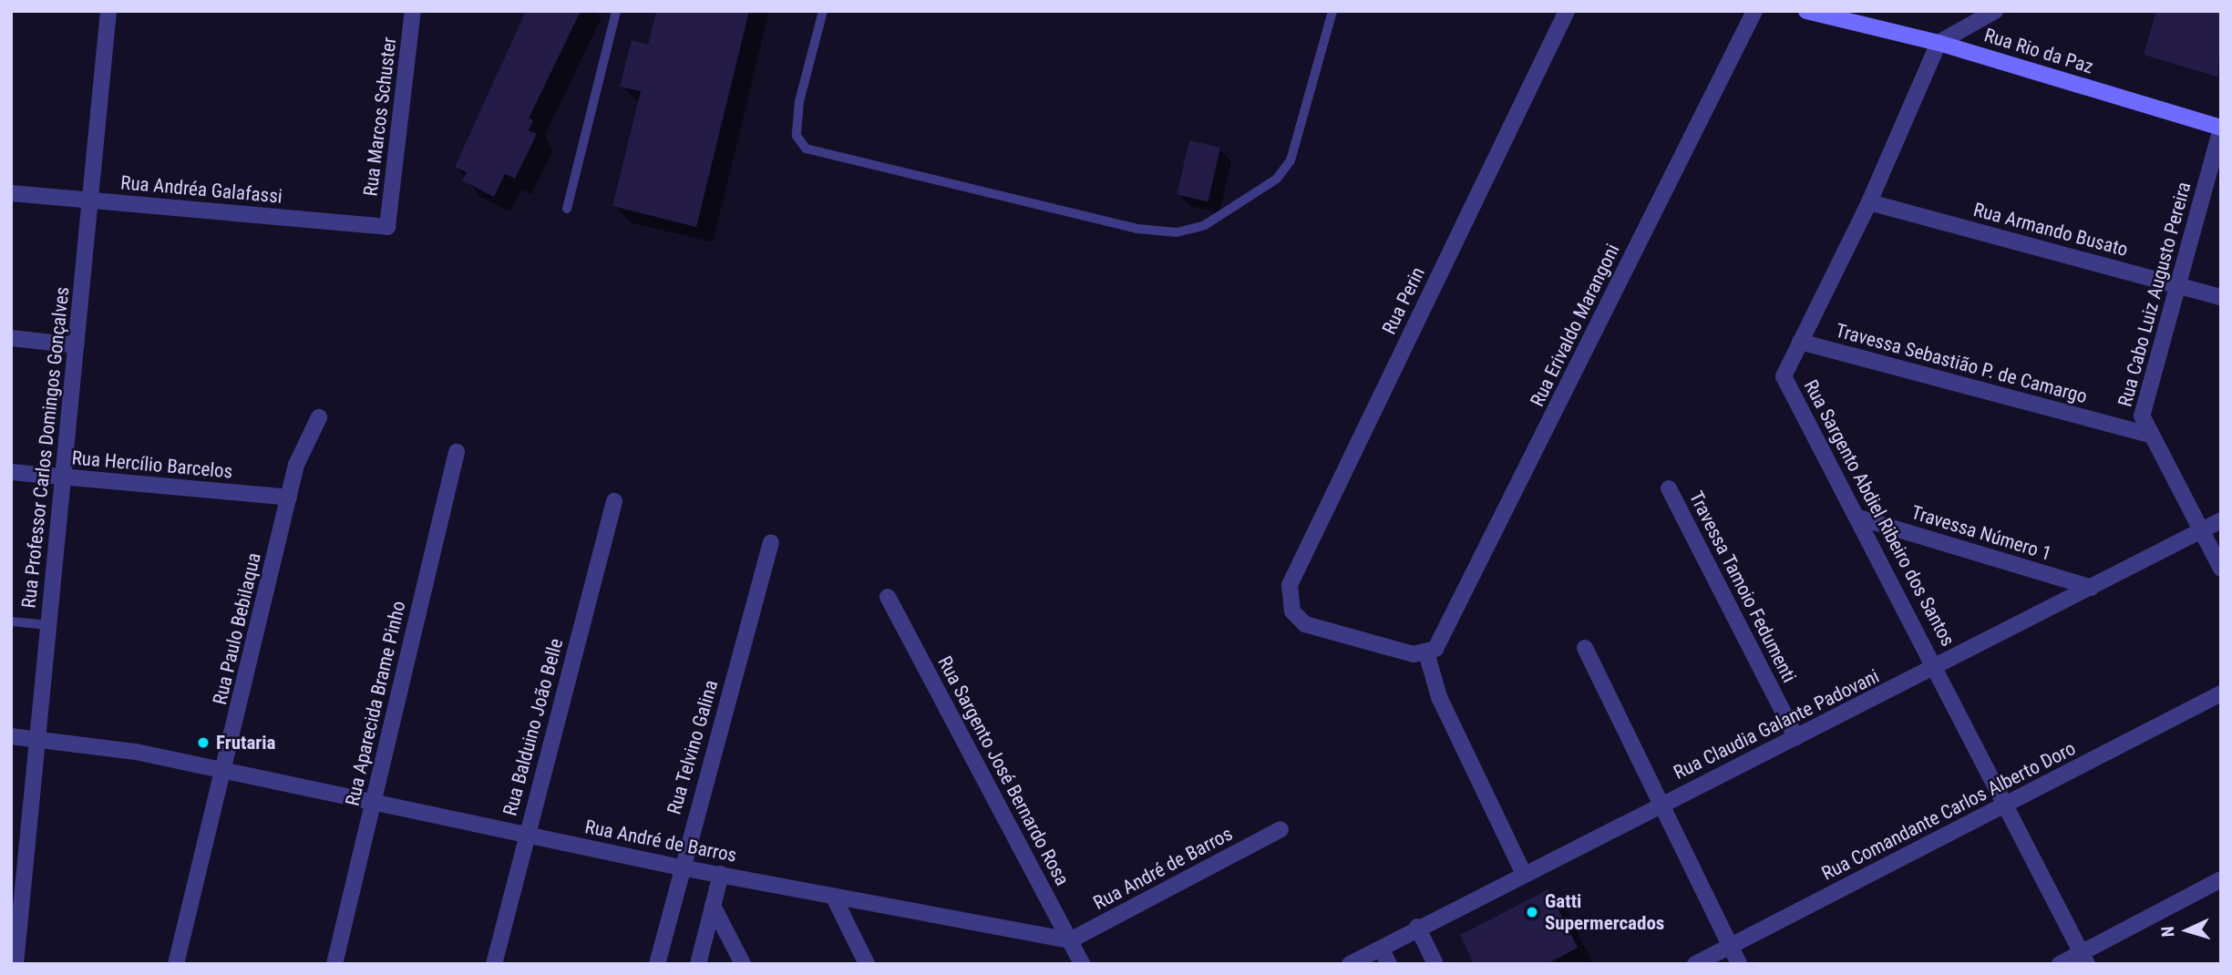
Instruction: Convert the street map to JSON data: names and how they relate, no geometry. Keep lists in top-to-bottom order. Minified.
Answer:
{"streets":{"main road":["Rua Rio da Paz"],"street":["Rua Marcos Schuster","Rua Andréa Galafassi","Rua Armando Busato","Rua Cabo Luiz Augusto Pereira","Rua Perin","Rua Erivaldo Marangoni","Travessa Sebastião P. de Camargo","Rua Professor Carlos Domingos Gonçalves","Rua Hercílio Barcelos","Rua Sargento Abdiel Ribeiro dos Santos","Travessa Número 1","Travessa Tamoio Fedumenti","Rua Paulo Bebilaqua","Rua Aparecida Brame Pinho","Rua Claudia Galante Padovani","Rua Balduino João Belle","Rua Telvino Galina","Rua Sargento José Bernardo Rosa","Rua Comandante Carlos Alberto Doro","Rua André de Barros"]},"crossings":[["Rua Rio da Paz","Rua Cabo Luiz Augusto Pereira"],["Rua Rio da Paz","Rua Sargento Abdiel Ribeiro dos Santos"],["Rua Marcos Schuster","Rua Andréa Galafassi"],["Rua Andréa Galafassi","Rua Professor Carlos Domingos Gonçalves"],["Rua Armando Busato","Rua Cabo Luiz Augusto Pereira"],["Rua Armando Busato","Rua Sargento Abdiel Ribeiro dos Santos"],["Rua Cabo Luiz Augusto Pereira","Travessa Sebastião P. de Camargo"],["Rua Cabo Luiz Augusto Pereira","Rua Claudia Galante Padovani"],["Rua Perin","Rua Erivaldo Marangoni"],["Travessa Sebastião P. de Camargo","Rua Sargento Abdiel Ribeiro dos Santos"],["Rua Professor Carlos Domingos Gonçalves","Rua Hercílio Barcelos"],["Rua Professor Carlos Domingos Gonçalves","Rua André de Barros"],["Rua Hercílio Barcelos","Rua Paulo Bebilaqua"],["Rua Sargento Abdiel Ribeiro dos Santos","Travessa Número 1"],["Rua Sargento Abdiel Ribeiro dos Santos","Rua Claudia Galante Padovani"],["Rua Sargento Abdiel Ribeiro dos Santos","Rua Comandante Carlos Alberto Doro"],["Travessa Número 1","Rua Claudia Galante Padovani"],["Travessa Tamoio Fedumenti","Rua Claudia Galante Padovani"],["Rua Paulo Bebilaqua","Rua André de Barros"],["Rua Aparecida Brame Pinho","Rua André de Barros"],["Rua Balduino João Belle","Rua André de Barros"],["Rua Telvino Galina","Rua André de Barros"],["Rua Sargento José Bernardo Rosa","Rua André de Barros"]],"places":["Frutaria","Gatti Supermercados"],"north":"left"}
